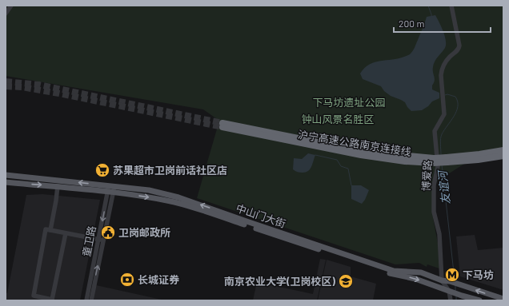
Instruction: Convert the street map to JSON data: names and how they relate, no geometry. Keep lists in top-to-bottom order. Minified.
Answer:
{"streets":{"highway":["沪宁高速公路南京连接线"],"main road":["中山门大街"],"street":["博爱路","童卫路"]},"crossings":[["博爱路","中山门大街"],["中山门大街","童卫路"]],"water":["友谊河"],"parks":["下马坊遗址公园","钟山风景名胜区"],"places":{"supermarket":["苏果超市卫岗前话社区店"],"public building":["卫岗邮政所"],"metro station":["下马坊"],"bank":["长城证券"],"school or university":["南京农业大学(卫岗校区)"]},"scale_bar":"200 m"}
